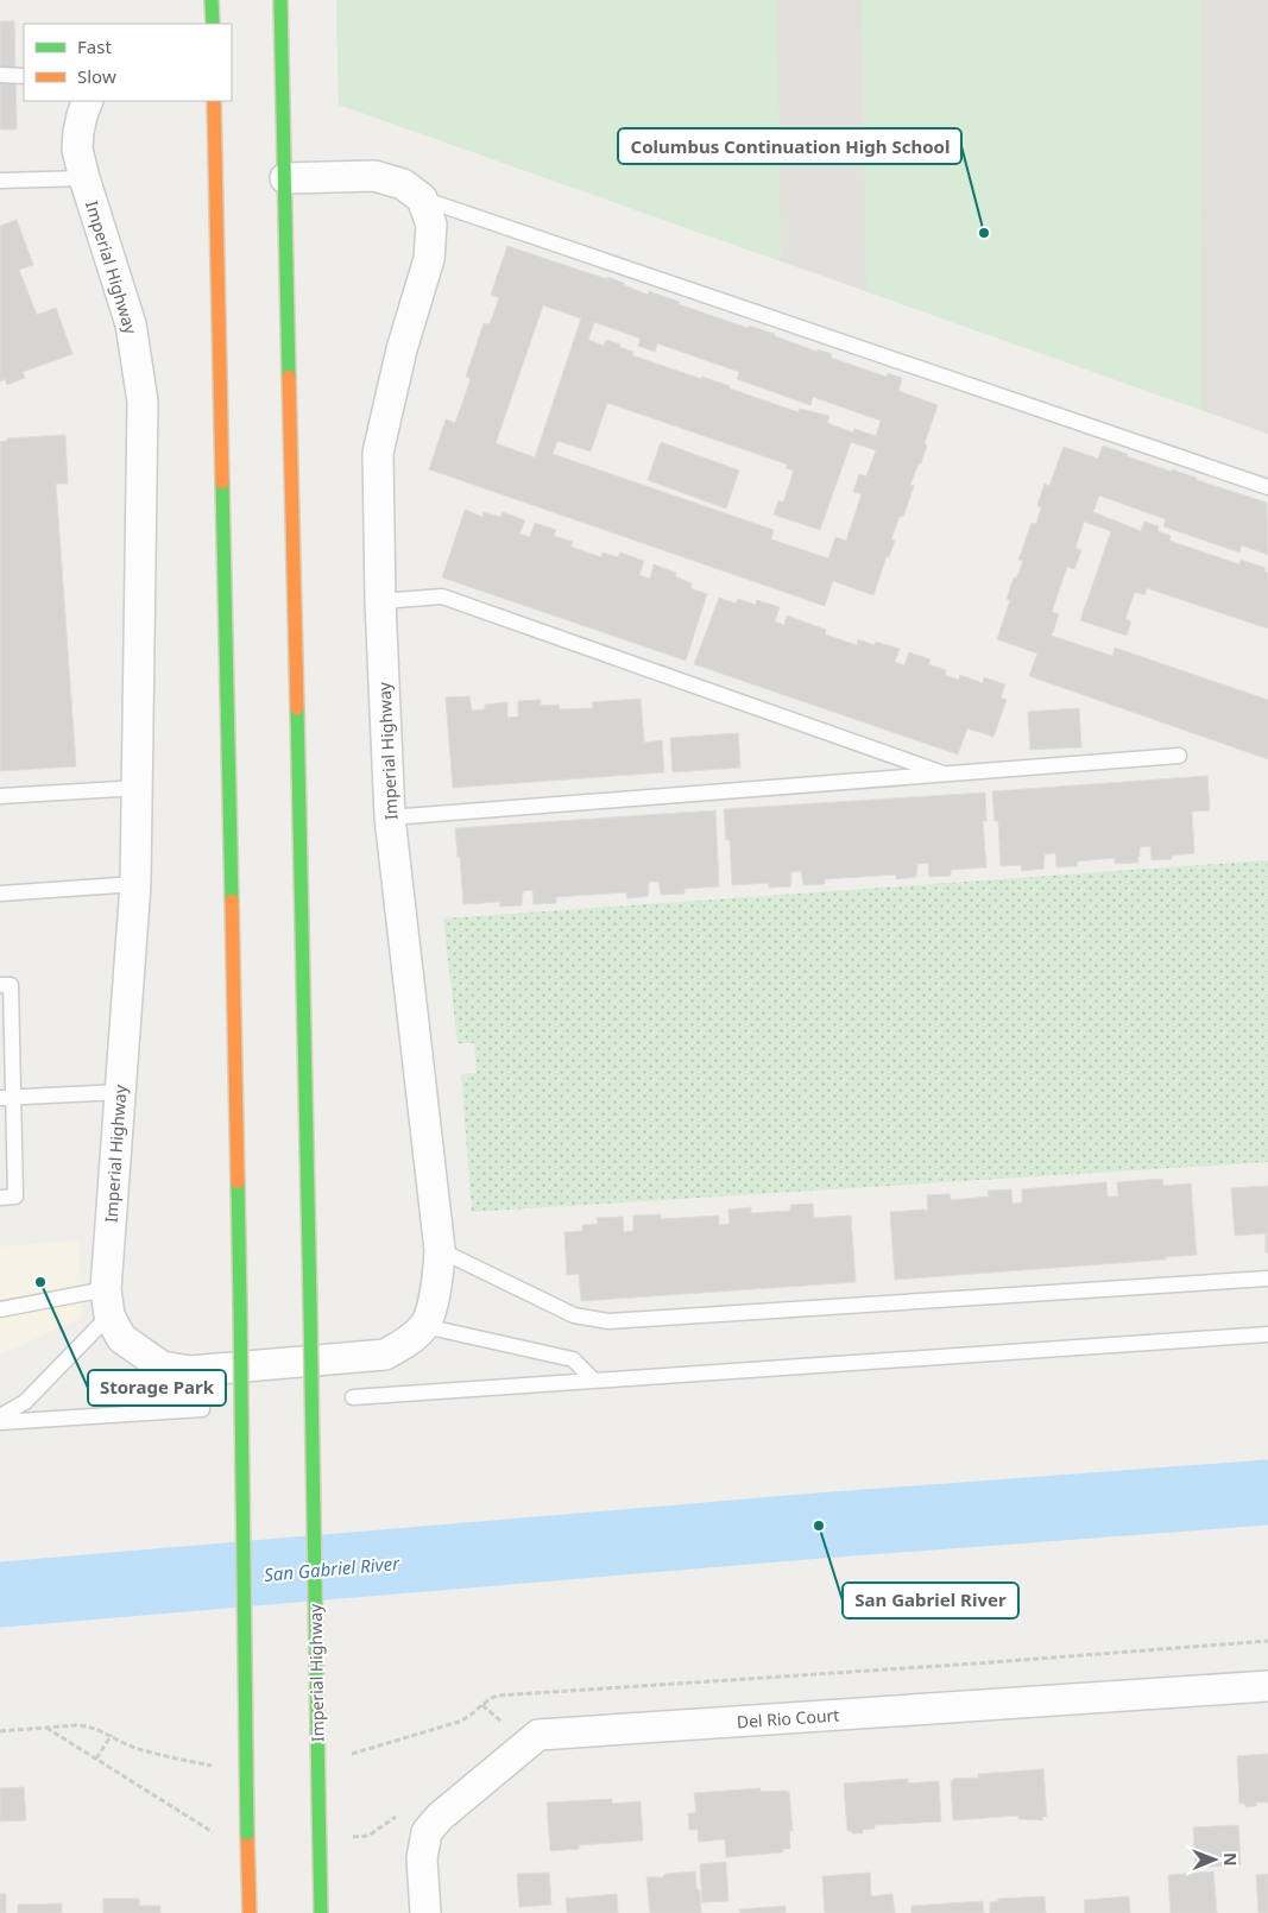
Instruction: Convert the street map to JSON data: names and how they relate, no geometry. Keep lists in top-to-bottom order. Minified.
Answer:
{"streets":{"main road":["Imperial Highway"],"street":["Del Rio Court"]},"water":["San Gabriel River"],"places":["Columbus Continuation High School","Storage Park","San Gabriel River"],"legend":["Fast","Slow"],"north":"right"}
